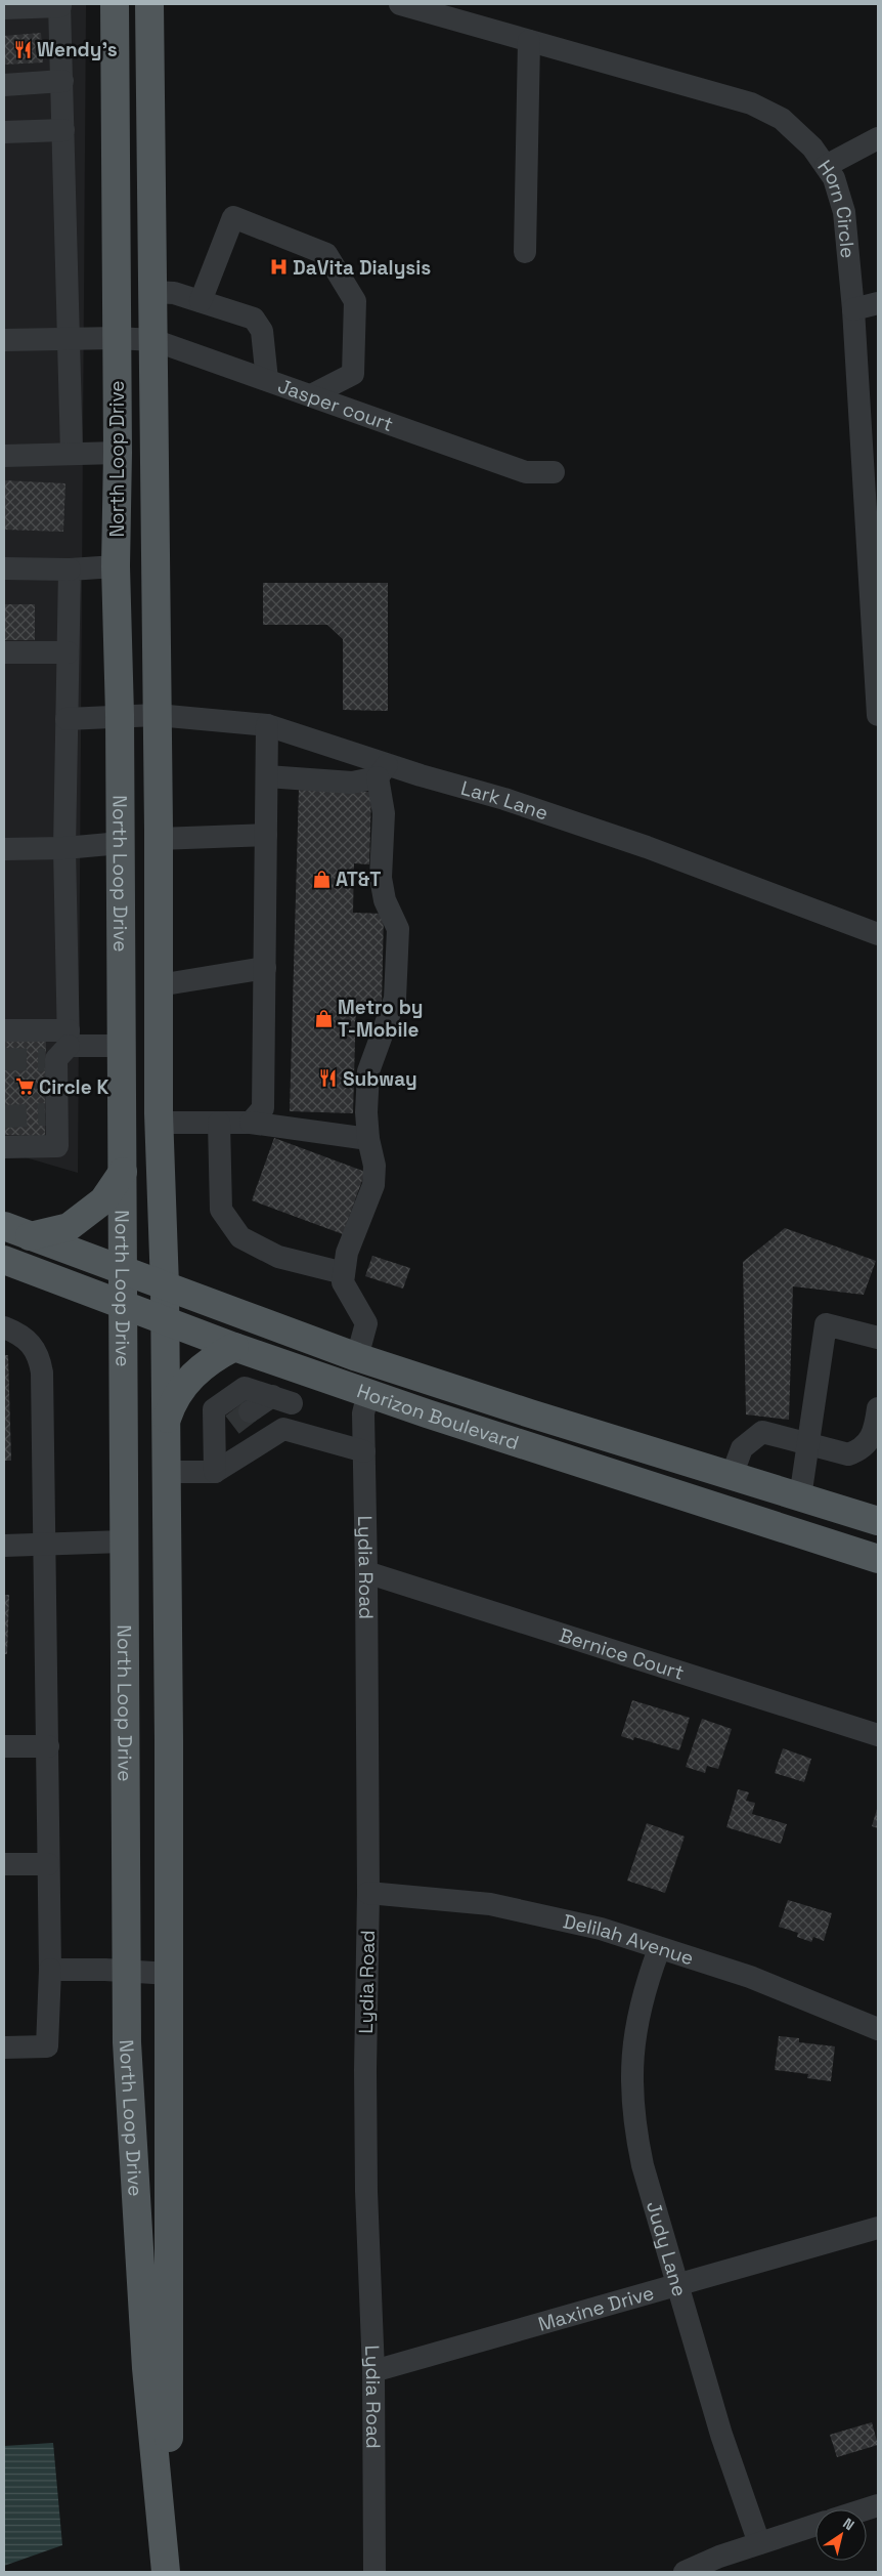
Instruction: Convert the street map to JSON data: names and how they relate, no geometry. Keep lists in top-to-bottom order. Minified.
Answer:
{"streets":{"main road":["North Loop Drive","Horizon Boulevard"],"street":["Horn Circle","Jasper court","Lark Lane","Lydia Road","Bernice Court","Delilah Avenue","Judy Lane","Maxine Drive"]},"crossings":[["Jasper court","North Loop Drive"],["North Loop Drive","Lark Lane"],["North Loop Drive","Horizon Boulevard"],["Horizon Boulevard","Lydia Road"],["Lydia Road","Bernice Court"],["Lydia Road","Delilah Avenue"],["Lydia Road","Maxine Drive"],["Delilah Avenue","Judy Lane"],["Judy Lane","Maxine Drive"]],"places":{"restaurant":["Wendy's","Subway"],"hospital":["DaVita Dialysis"],"shop":["AT&T","Metro by T-Mobile"],"supermarket":["Circle K"]},"north":"top right"}
